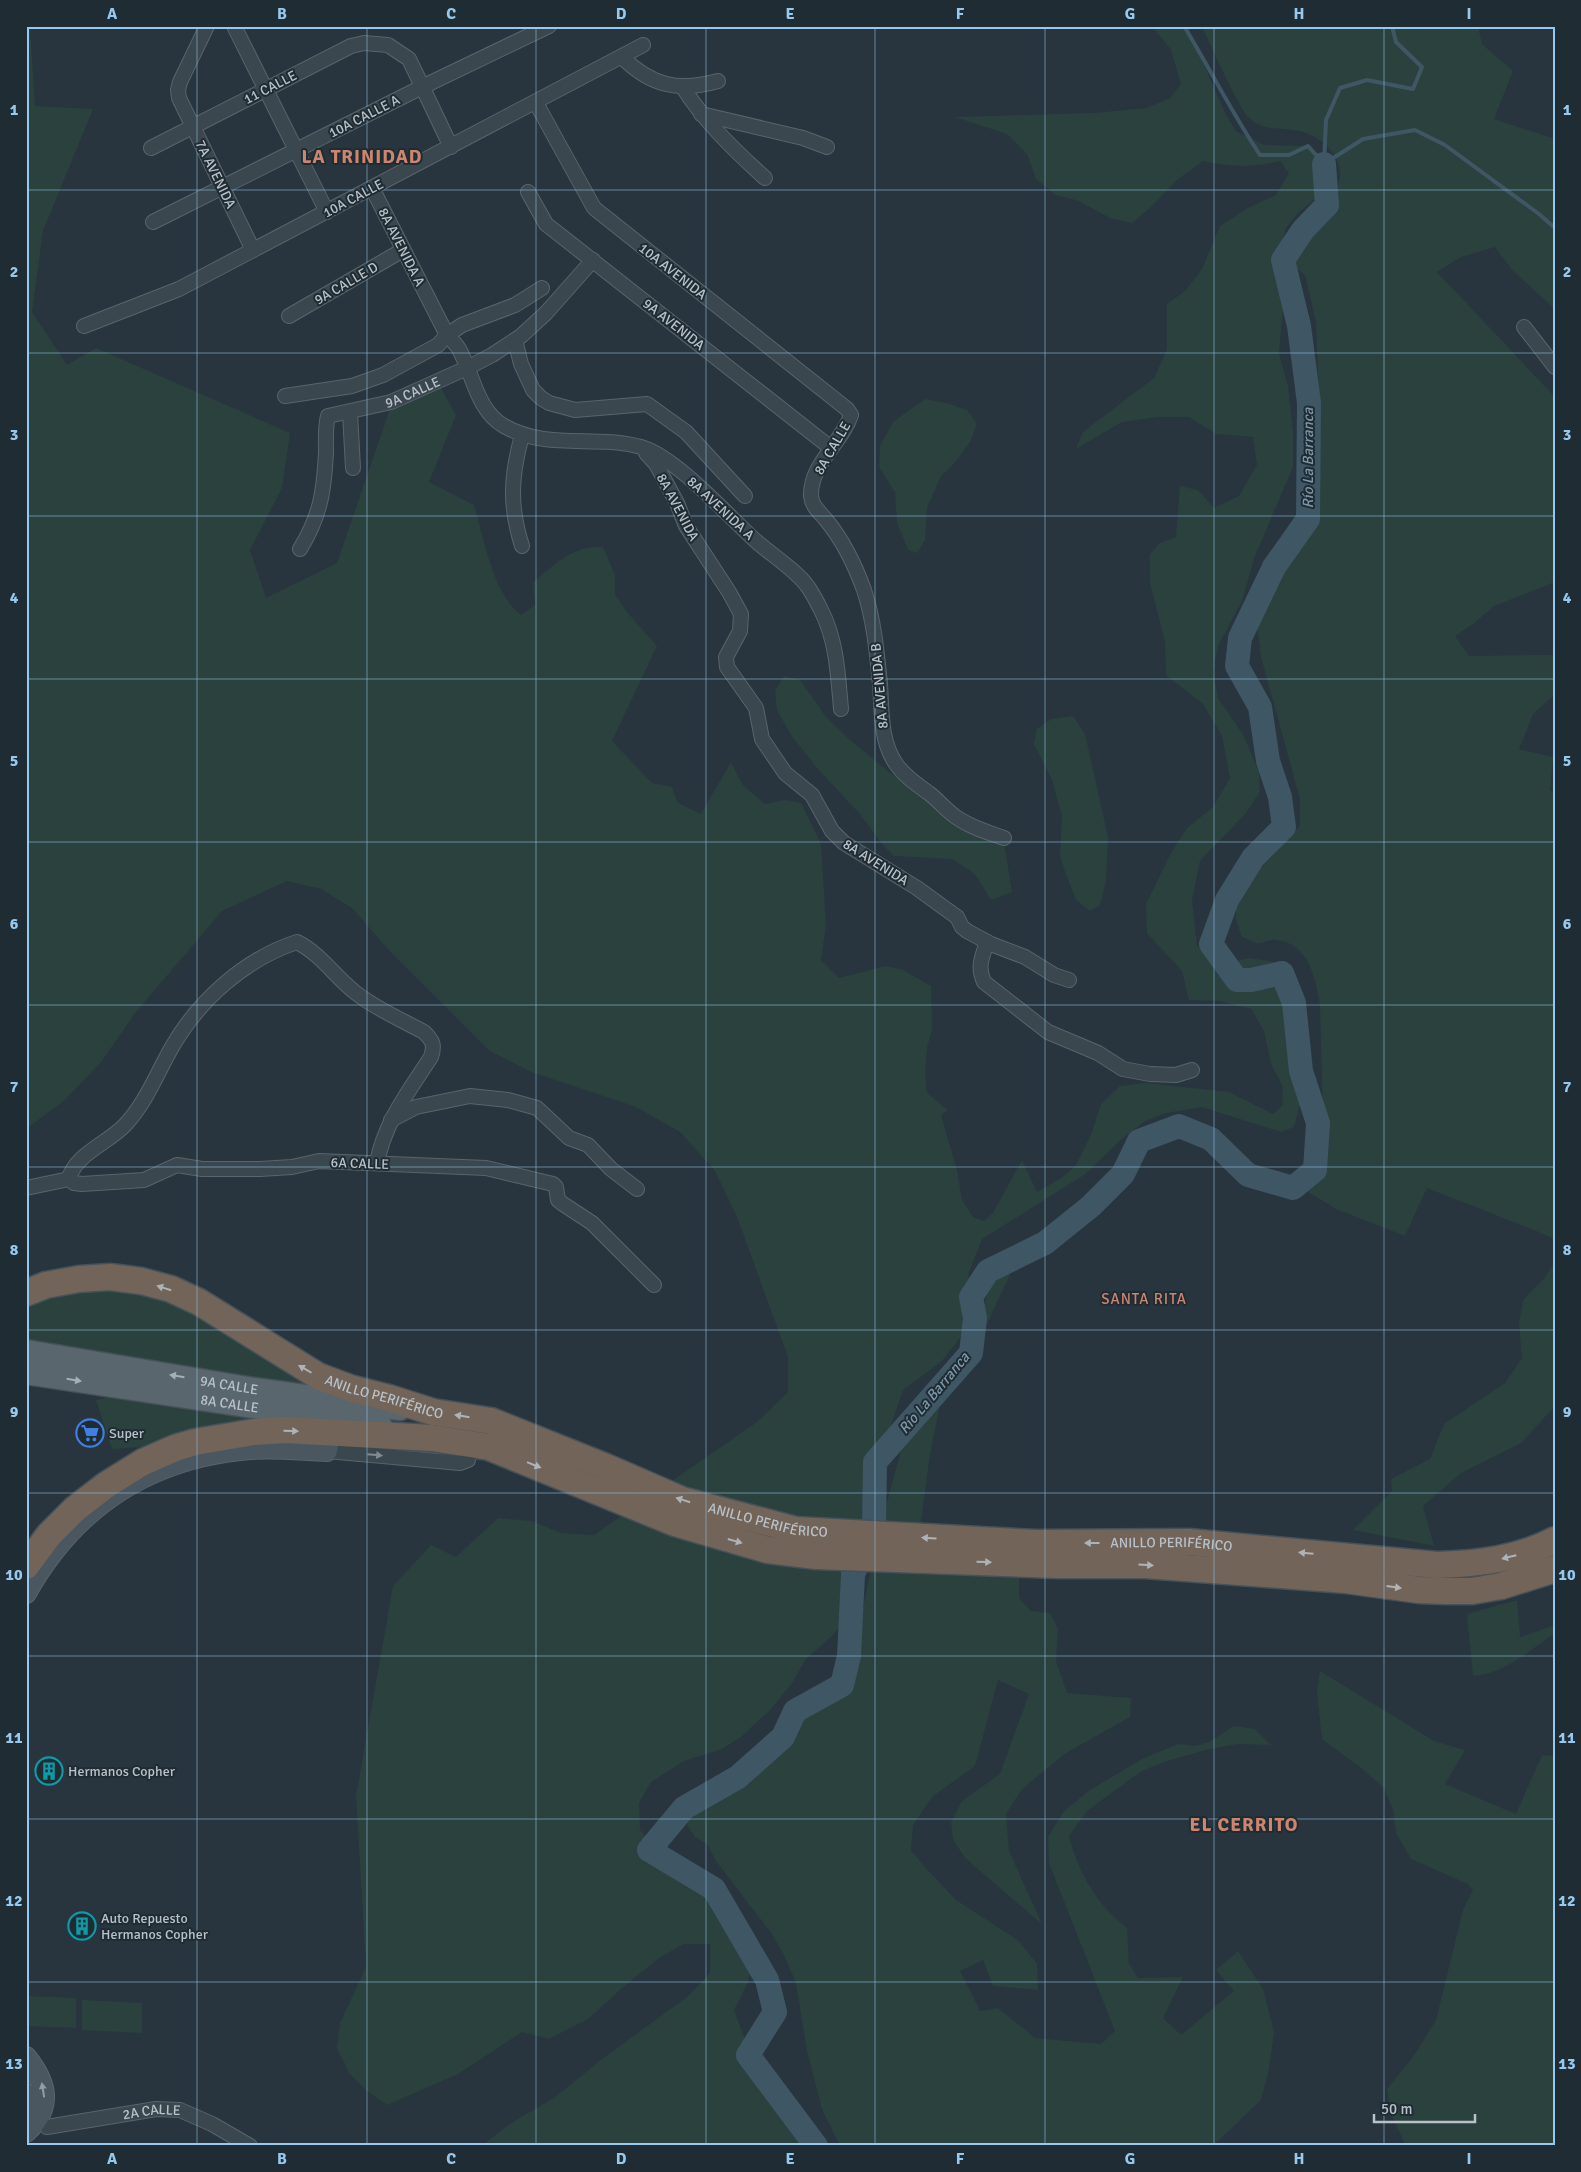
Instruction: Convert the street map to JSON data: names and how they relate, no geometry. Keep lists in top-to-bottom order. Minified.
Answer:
{"streets":{"highway":["ANILLO PERIFÉRICO"],"main road":["9A CALLE","8A CALLE"],"street":["11 CALLE","10A CALLE A","7A AVENIDA","10A CALLE","8A AVENIDA A","10A AVENIDA","9A CALLE D","9A AVENIDA","8A AVENIDA","8A AVENIDA B","6A CALLE","2A CALLE"]},"crossings":[["11 CALLE","10A CALLE A"],["11 CALLE","7A AVENIDA"],["10A CALLE A","7A AVENIDA"],["7A AVENIDA","10A CALLE"],["10A CALLE","8A AVENIDA A"],["10A CALLE","10A AVENIDA"],["8A AVENIDA A","9A CALLE D"],["8A AVENIDA A","9A CALLE"],["8A AVENIDA A","8A AVENIDA"],["10A AVENIDA","8A CALLE"],["9A AVENIDA","9A CALLE"],["9A AVENIDA","8A CALLE"],["9A CALLE","ANILLO PERIFÉRICO"],["8A CALLE","8A AVENIDA B"],["8A CALLE","ANILLO PERIFÉRICO"]],"one_way":["9A CALLE","8A CALLE"],"districts":["LA TRINIDAD","SANTA RITA","EL CERRITO"],"water":["Río La Barranca"],"places":{"supermarket":["Super"],"building":["Hermanos Copher","Auto Repuesto Hermanos Copher"]},"scale_bar":"50 m","grid":{"columns":["A","B","C","D","E","F","G","H","I"],"rows":["1","2","3","4","5","6","7","8","9","10","11","12","13"]}}
